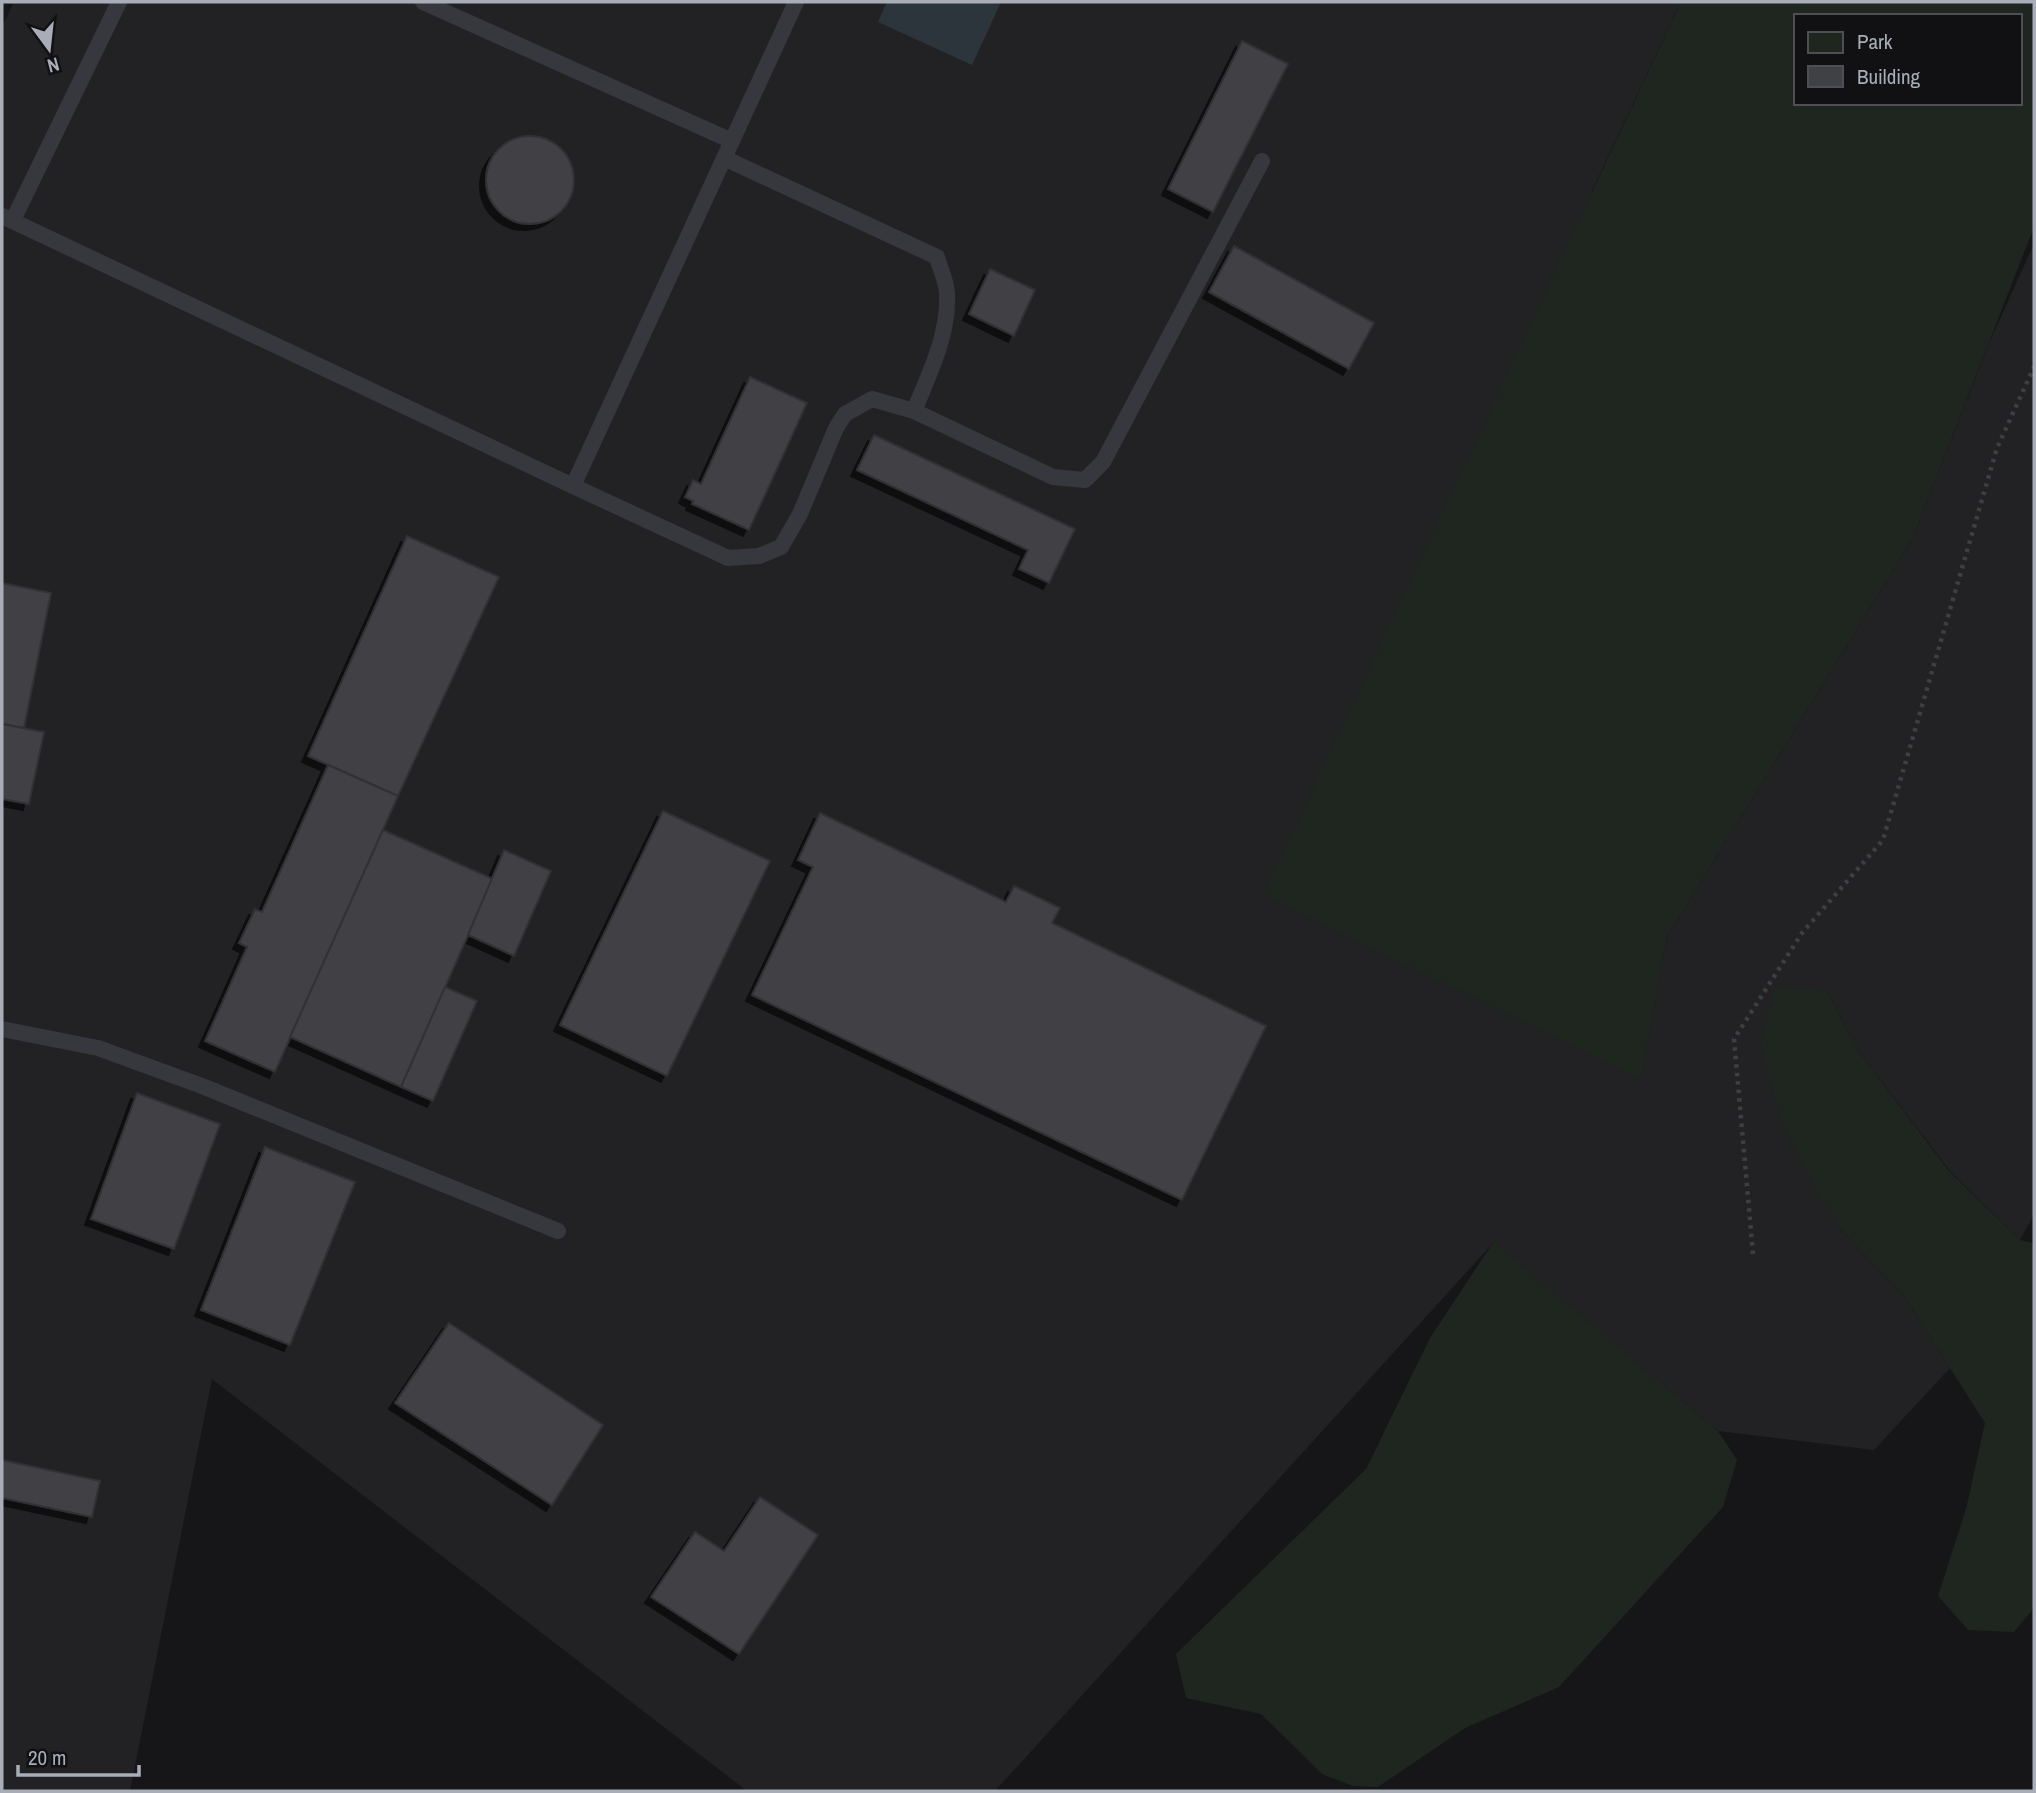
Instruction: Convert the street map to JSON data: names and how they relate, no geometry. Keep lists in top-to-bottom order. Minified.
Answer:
{"legend":["Park","Building"],"scale_bar":"20 m","north":"bottom"}
